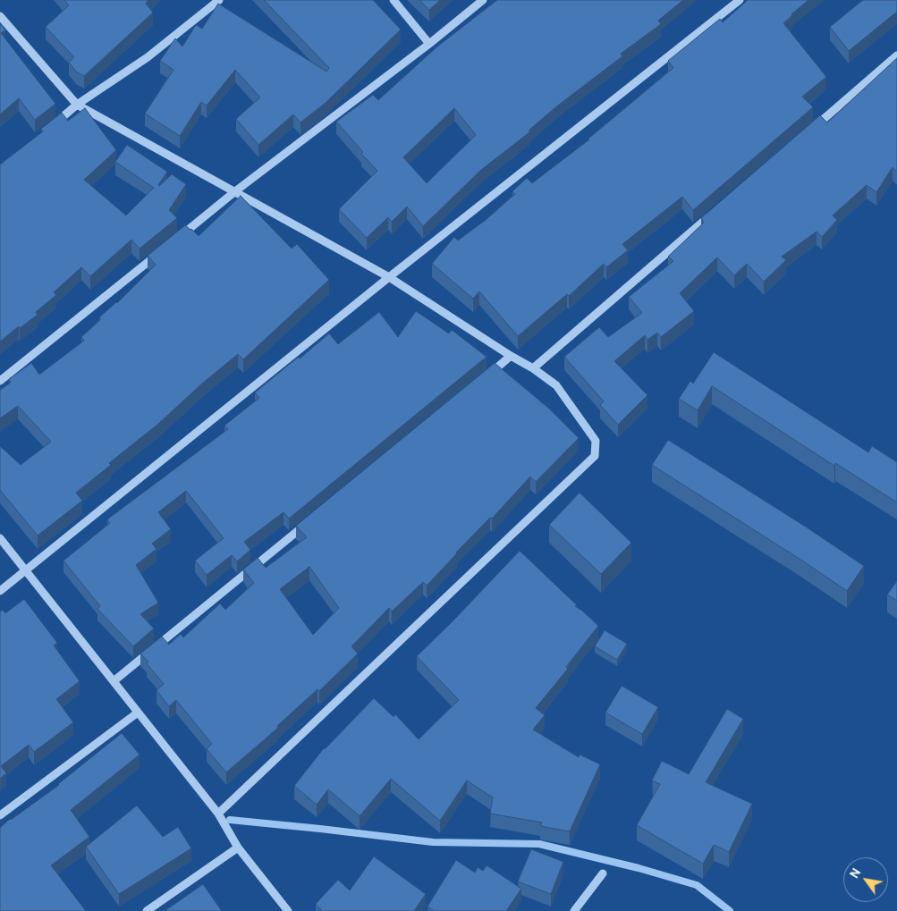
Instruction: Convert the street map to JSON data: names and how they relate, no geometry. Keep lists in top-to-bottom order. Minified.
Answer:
{"north":"top left"}
